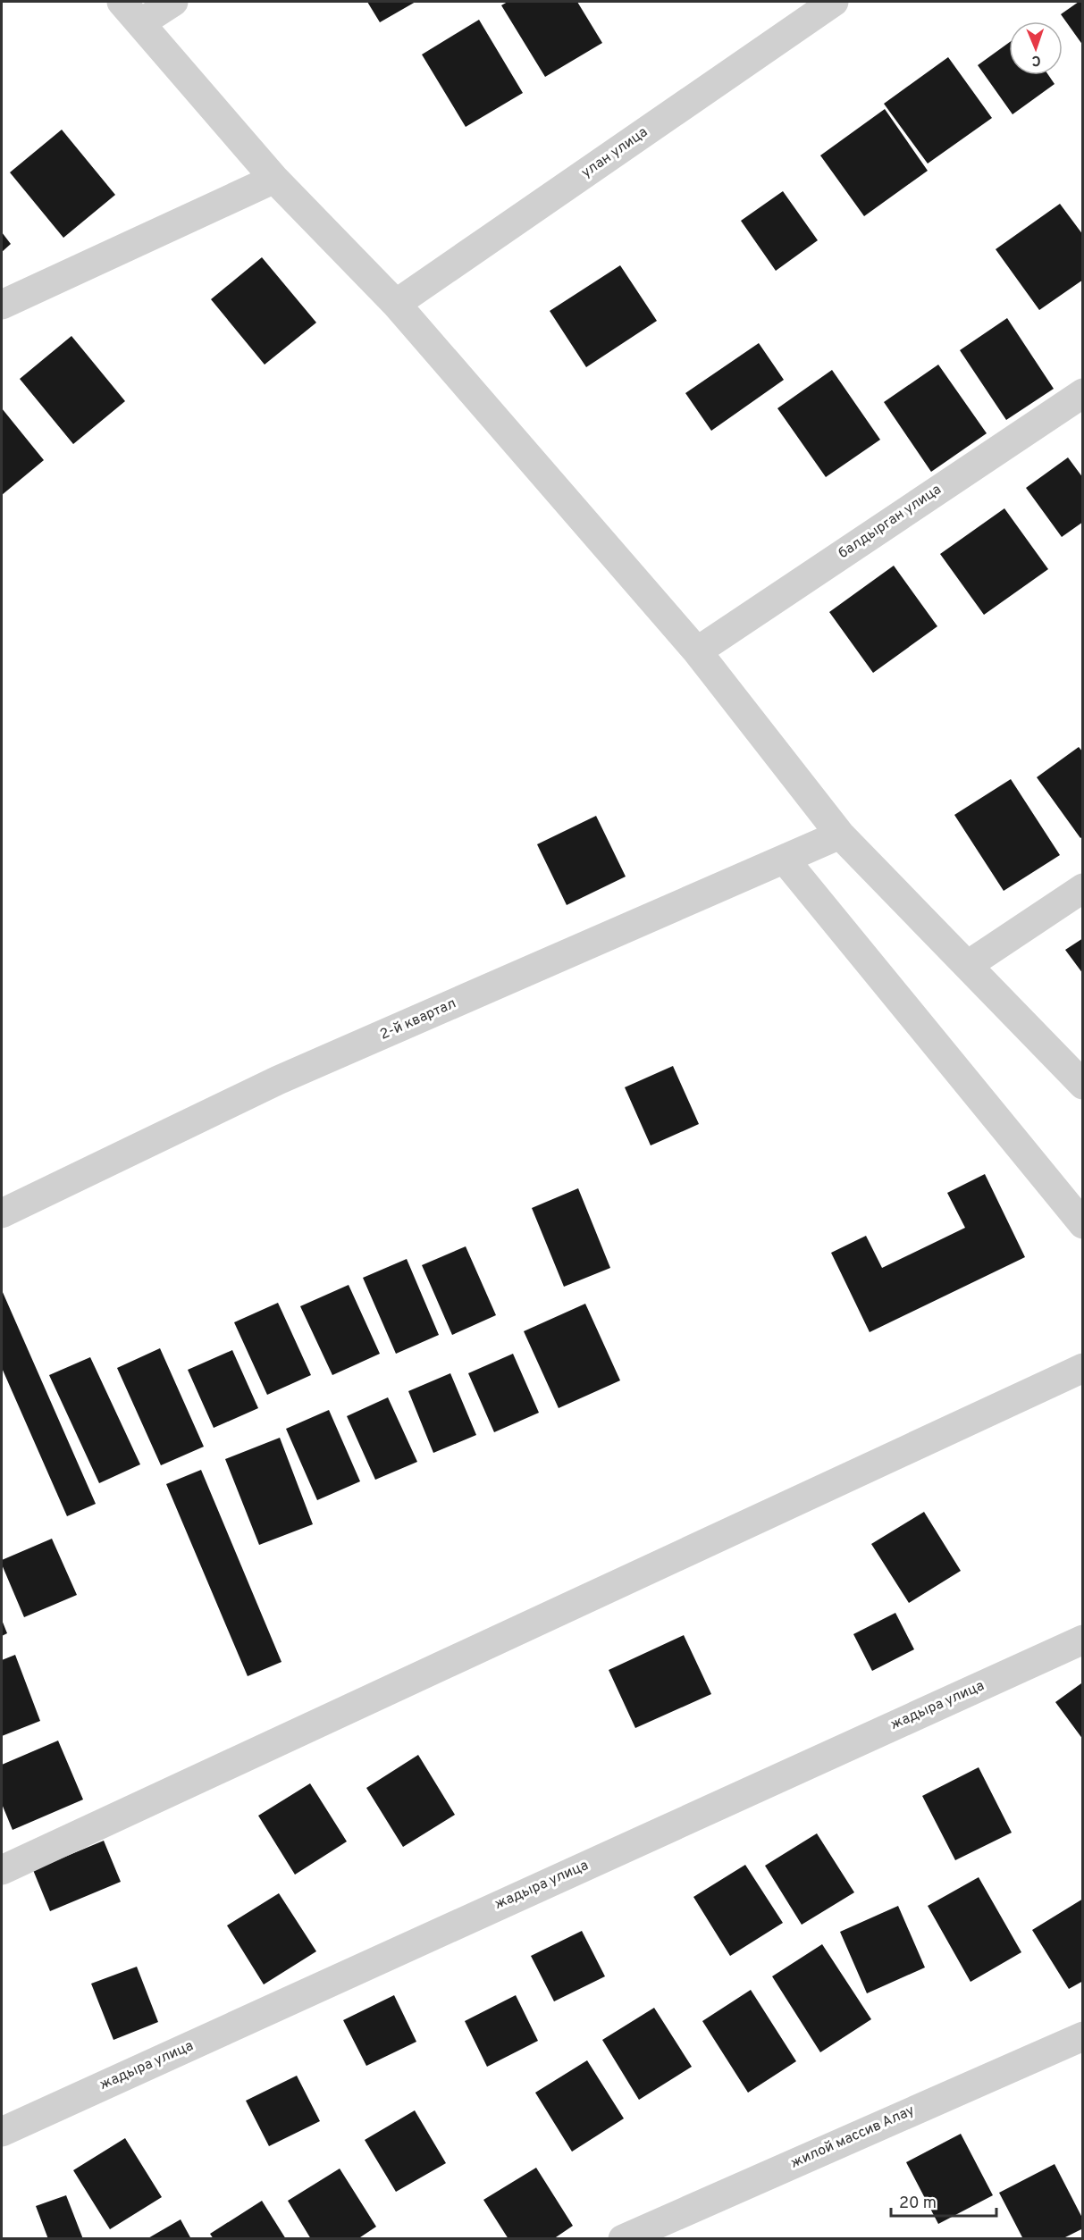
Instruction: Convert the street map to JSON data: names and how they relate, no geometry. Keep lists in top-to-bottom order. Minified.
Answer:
{"streets":{"street":["улан улица","балдырган улица","2-й квартал","жадыра улица","жилой массив Алау"]},"scale_bar":"20 m","north":"bottom"}
